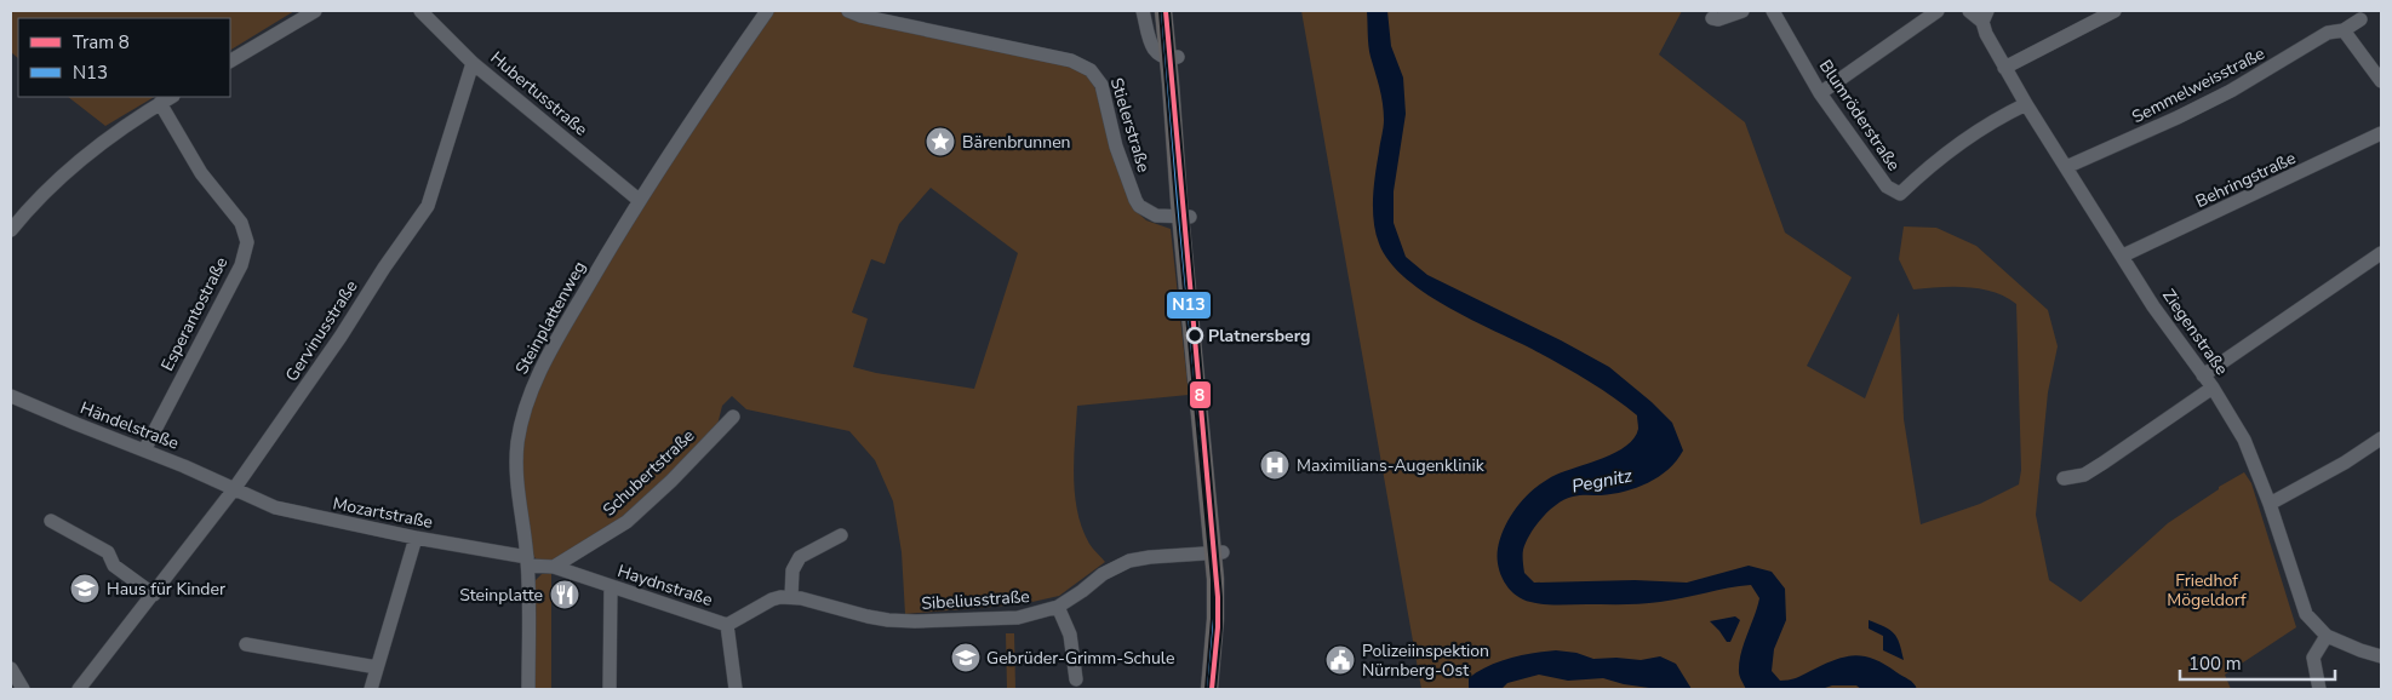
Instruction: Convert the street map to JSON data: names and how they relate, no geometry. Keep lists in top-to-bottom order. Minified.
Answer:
{"streets":{"street":["Semmelweisstraße","Hubertusstraße","Blumröderstraße","Stielerstraße","Behringstraße","Esperantostraße","Steinplattenweg","Gervinusstraße","Ziegenstraße","Händelstraße","Schubertstraße","Mozartstraße","Haydnstraße","Sibeliusstraße"]},"crossings":[["Semmelweisstraße","Ziegenstraße"],["Hubertusstraße","Steinplattenweg"],["Hubertusstraße","Gervinusstraße"],["Blumröderstraße","Ziegenstraße"],["Behringstraße","Ziegenstraße"],["Esperantostraße","Händelstraße"],["Steinplattenweg","Mozartstraße"],["Steinplattenweg","Haydnstraße"],["Gervinusstraße","Händelstraße"],["Gervinusstraße","Mozartstraße"],["Händelstraße","Mozartstraße"],["Schubertstraße","Haydnstraße"],["Mozartstraße","Haydnstraße"],["Haydnstraße","Sibeliusstraße"]],"water":["Pegnitz"],"parks":["Friedhof Mögeldorf"],"places":{"place":["Bärenbrunnen"],"other":["Platnersberg"],"hospital":["Maximilians-Augenklinik"],"school or university":["Haus für Kinder","Gebrüder-Grimm-Schule"],"restaurant":["Steinplatte"],"public building":["Polizeiinspektion Nürnberg-Ost"]},"lines":["tram line 8","transit line N13"],"legend":["Tram 8","N13"],"scale_bar":"100 m"}
